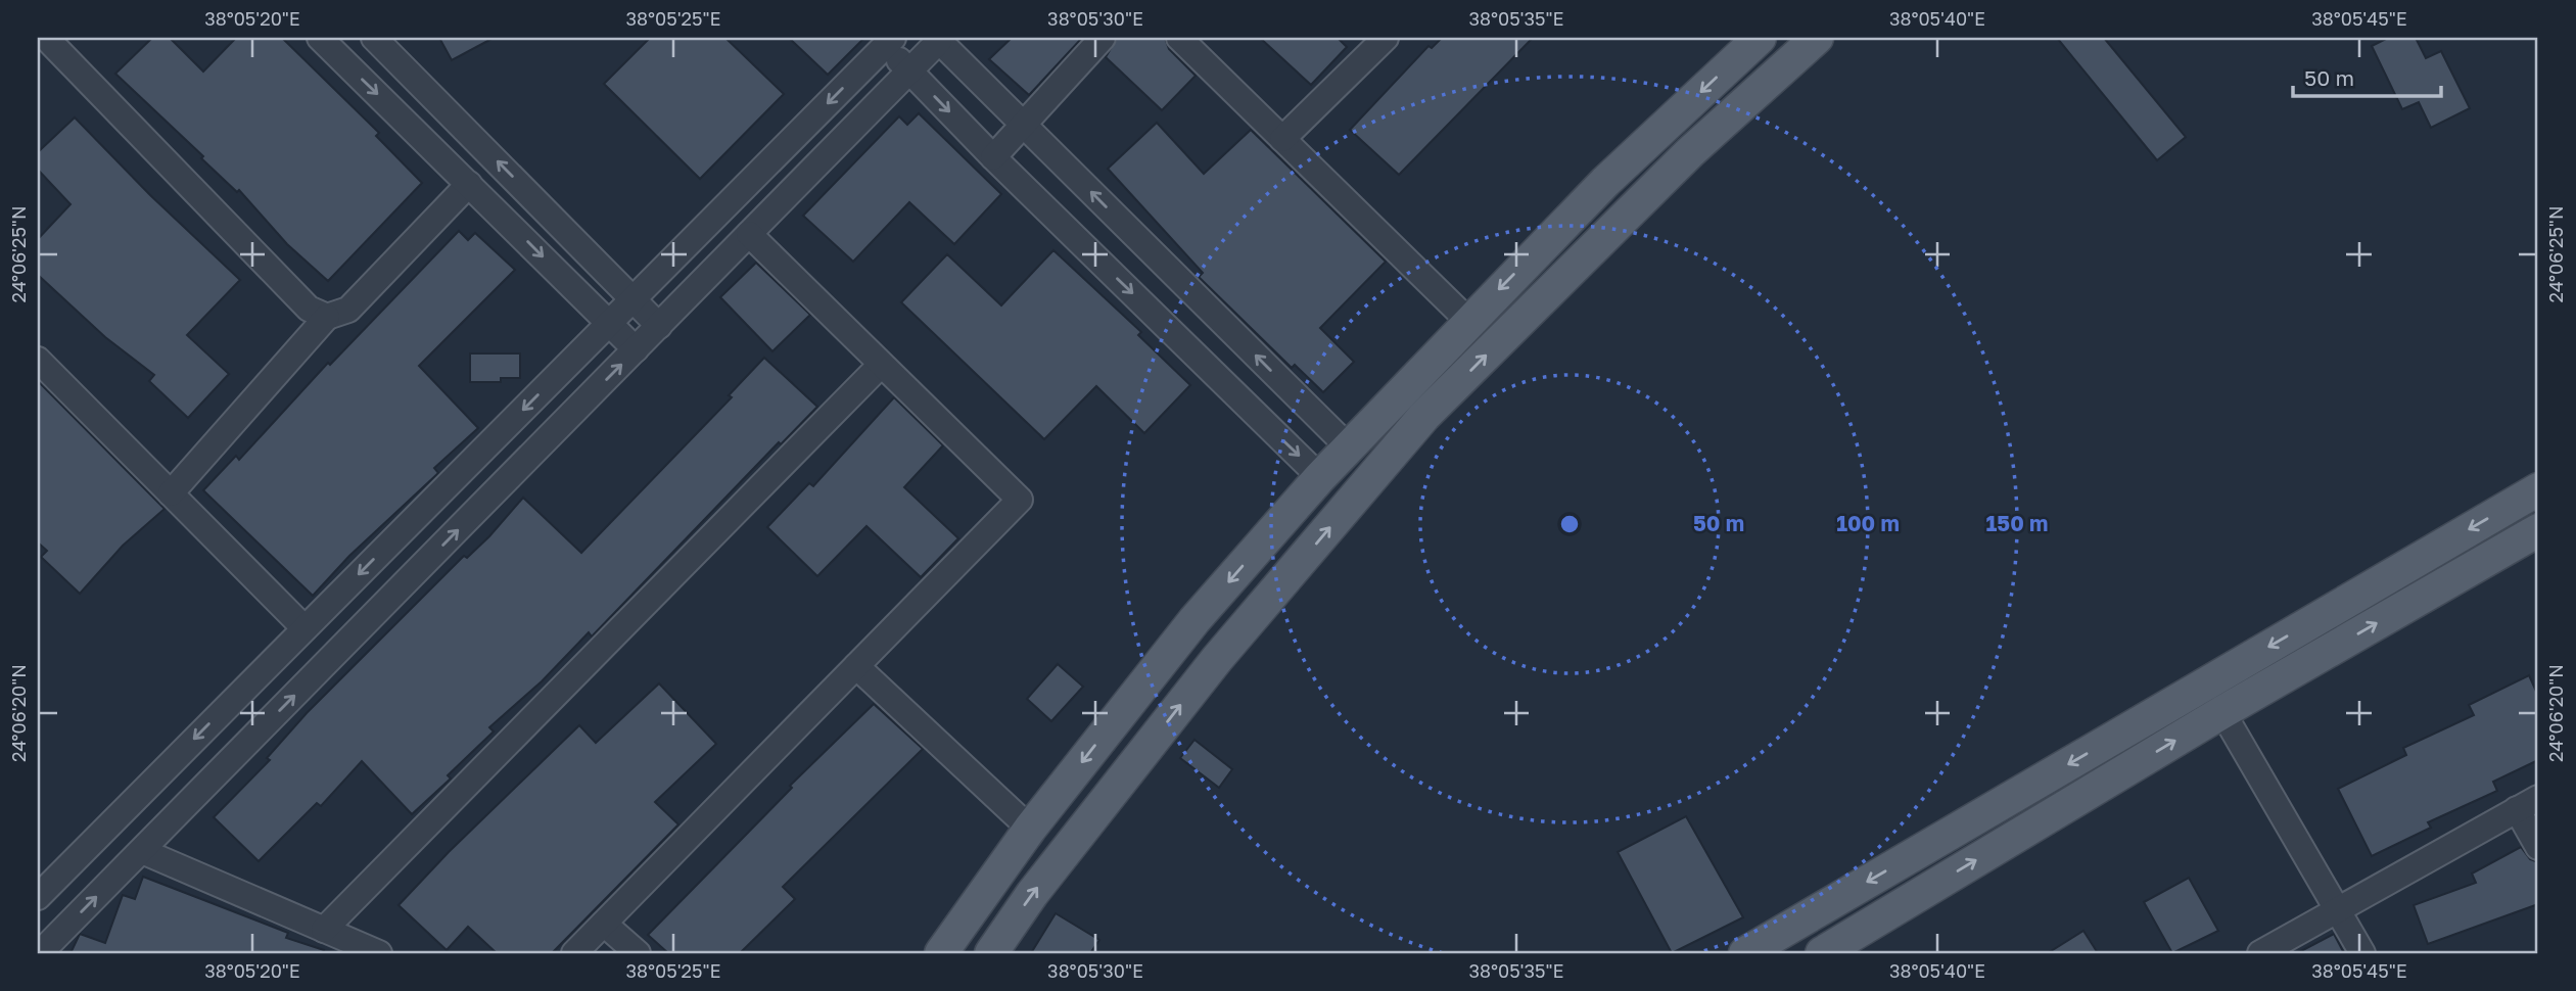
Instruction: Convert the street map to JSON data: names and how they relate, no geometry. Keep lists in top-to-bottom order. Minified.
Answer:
{"scale_bar":"50 m","coordinates":["38°05'20\"E","38°05'25\"E","38°05'30\"E","38°05'35\"E","38°05'40\"E","38°05'45\"E","24°06'25\"N","24°06'20\"N"],"rings":["50 m","100 m","150 m"]}
